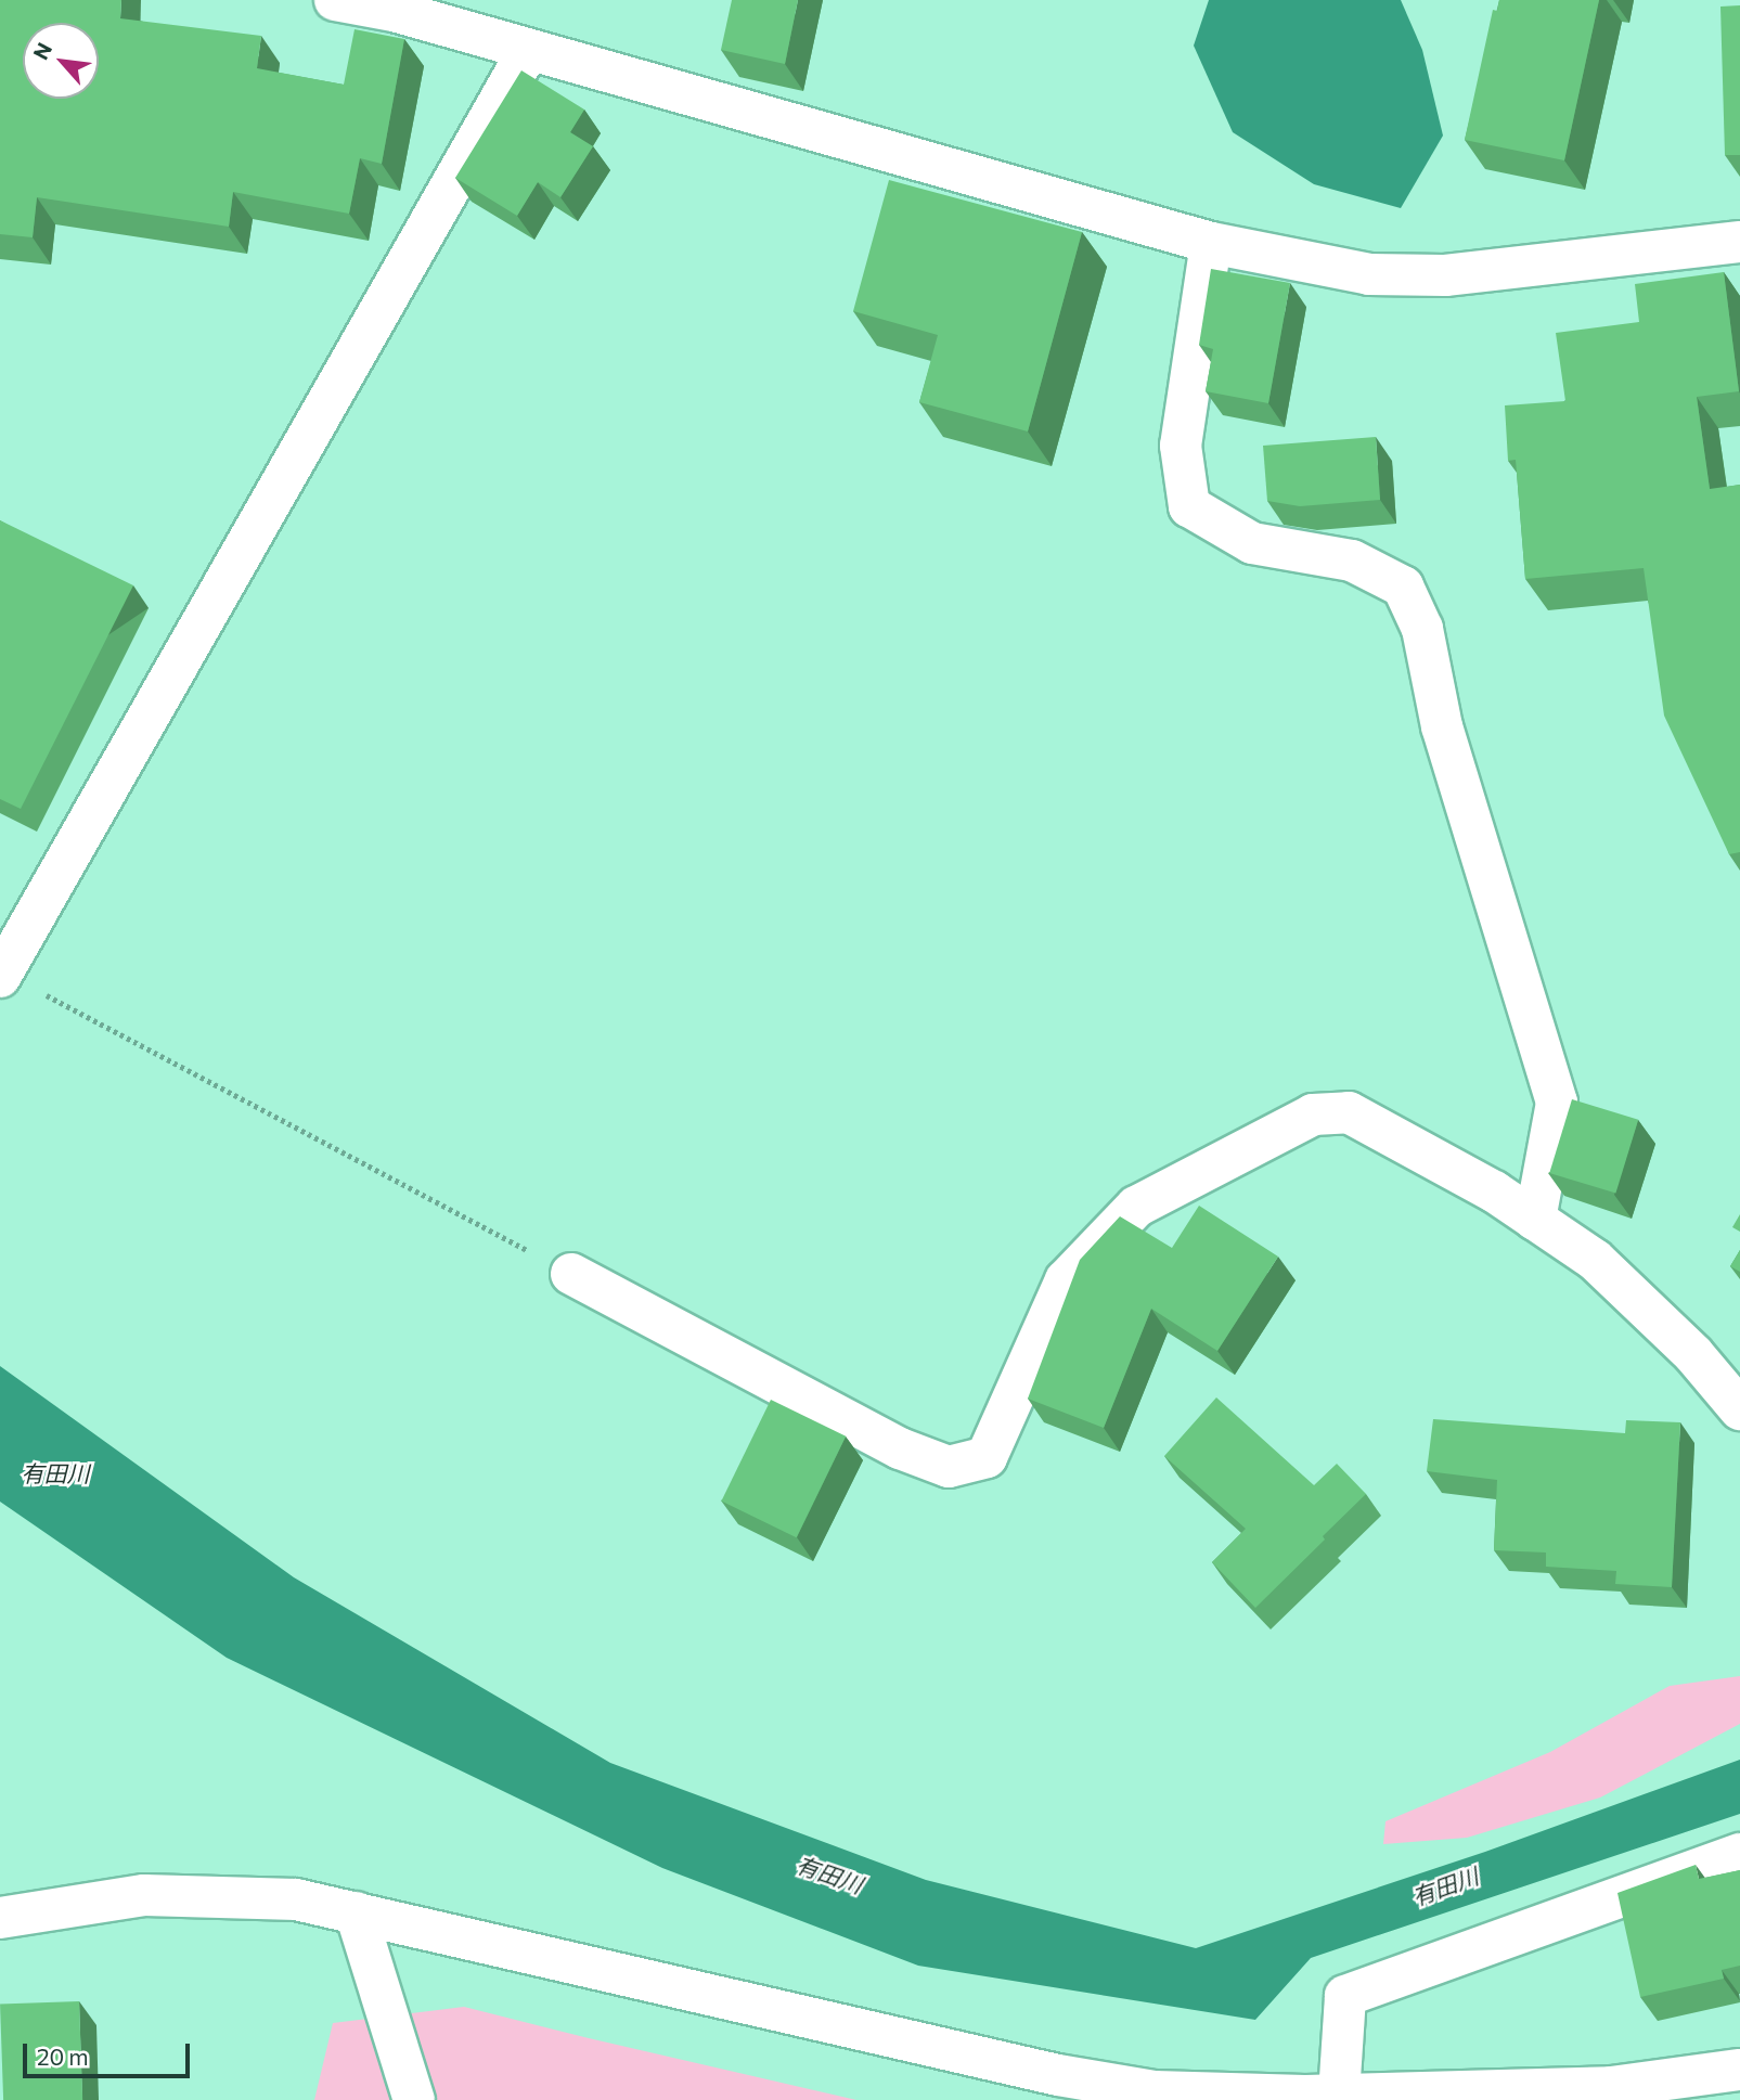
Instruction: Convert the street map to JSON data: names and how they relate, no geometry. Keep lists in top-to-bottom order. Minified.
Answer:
{"water":["有田川"],"scale_bar":"20 m","north":"top left"}
